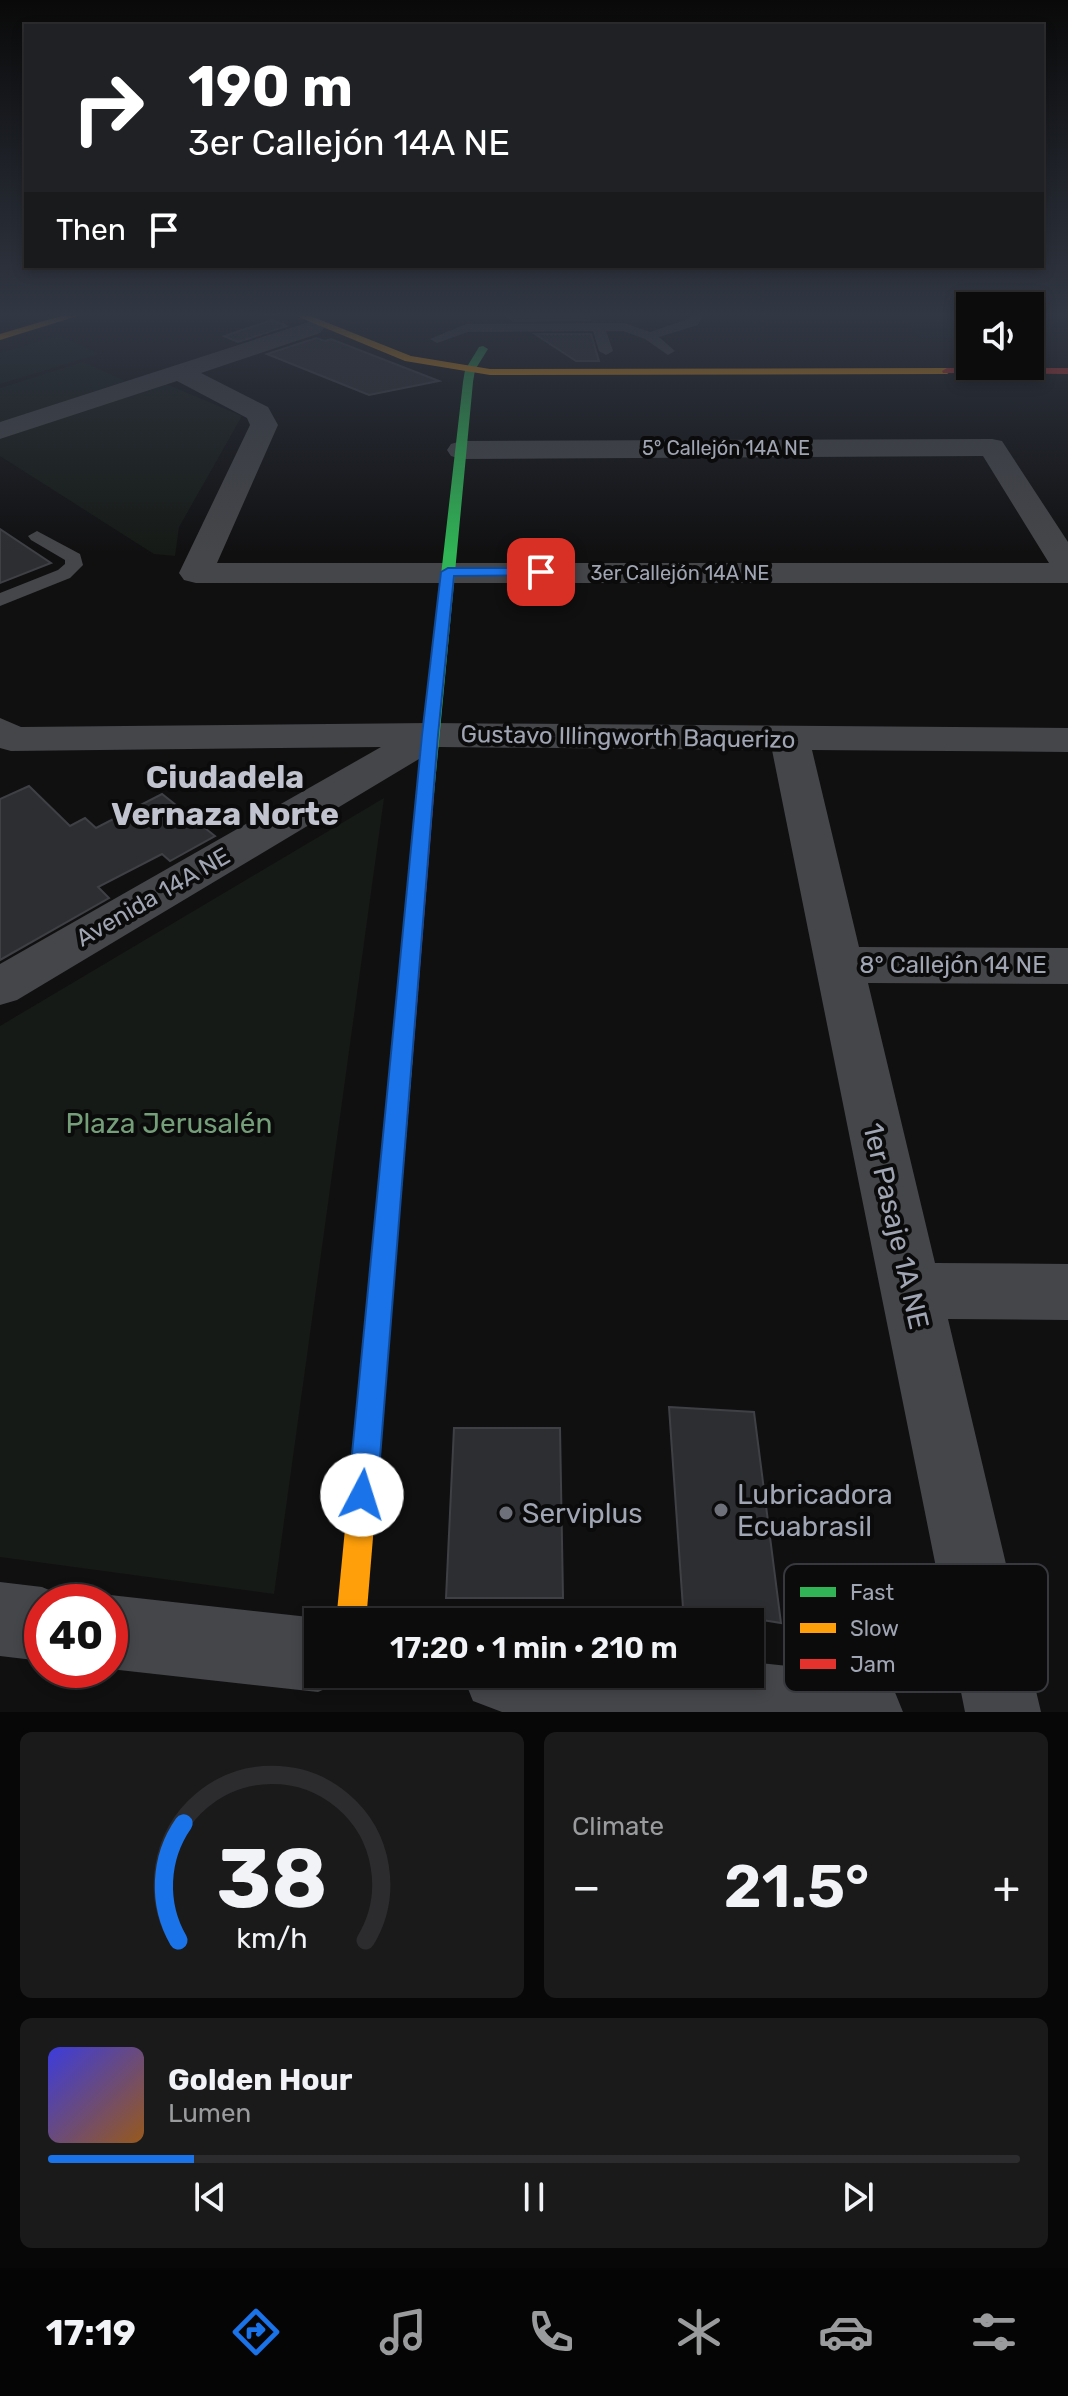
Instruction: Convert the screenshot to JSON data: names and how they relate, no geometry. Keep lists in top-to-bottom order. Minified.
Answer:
{"streets":{"street":["5° Callejón 14A NE","3er Callejón 14A NE","Gustavo Illingworth Baquerizo","Avenida 14A NE","8° Callejón 14 NE","1er Pasaje 1A NE"]},"crossings":[["5° Callejón 14A NE","3er Callejón 14A NE"],["Gustavo Illingworth Baquerizo","Avenida 14A NE"],["Gustavo Illingworth Baquerizo","1er Pasaje 1A NE"],["8° Callejón 14 NE","1er Pasaje 1A NE"]],"districts":["Ciudadela Vernaza Norte"],"parks":["Plaza Jerusalén"],"places":["Lubricadora Ecuabrasil","Serviplus"],"legend":["Fast","Slow","Jam"],"page":{"turn":["190 m","3er Callejón 14A NE"],"then":"Then","limit":"40","trip":"17:20 · 1 min · 210 m","tile":"Climate","heat":["−","21.5°","+"],"song":["Golden Hour","Lumen"],"tabs":"17:19","gauge":["38","km/h"]}}
